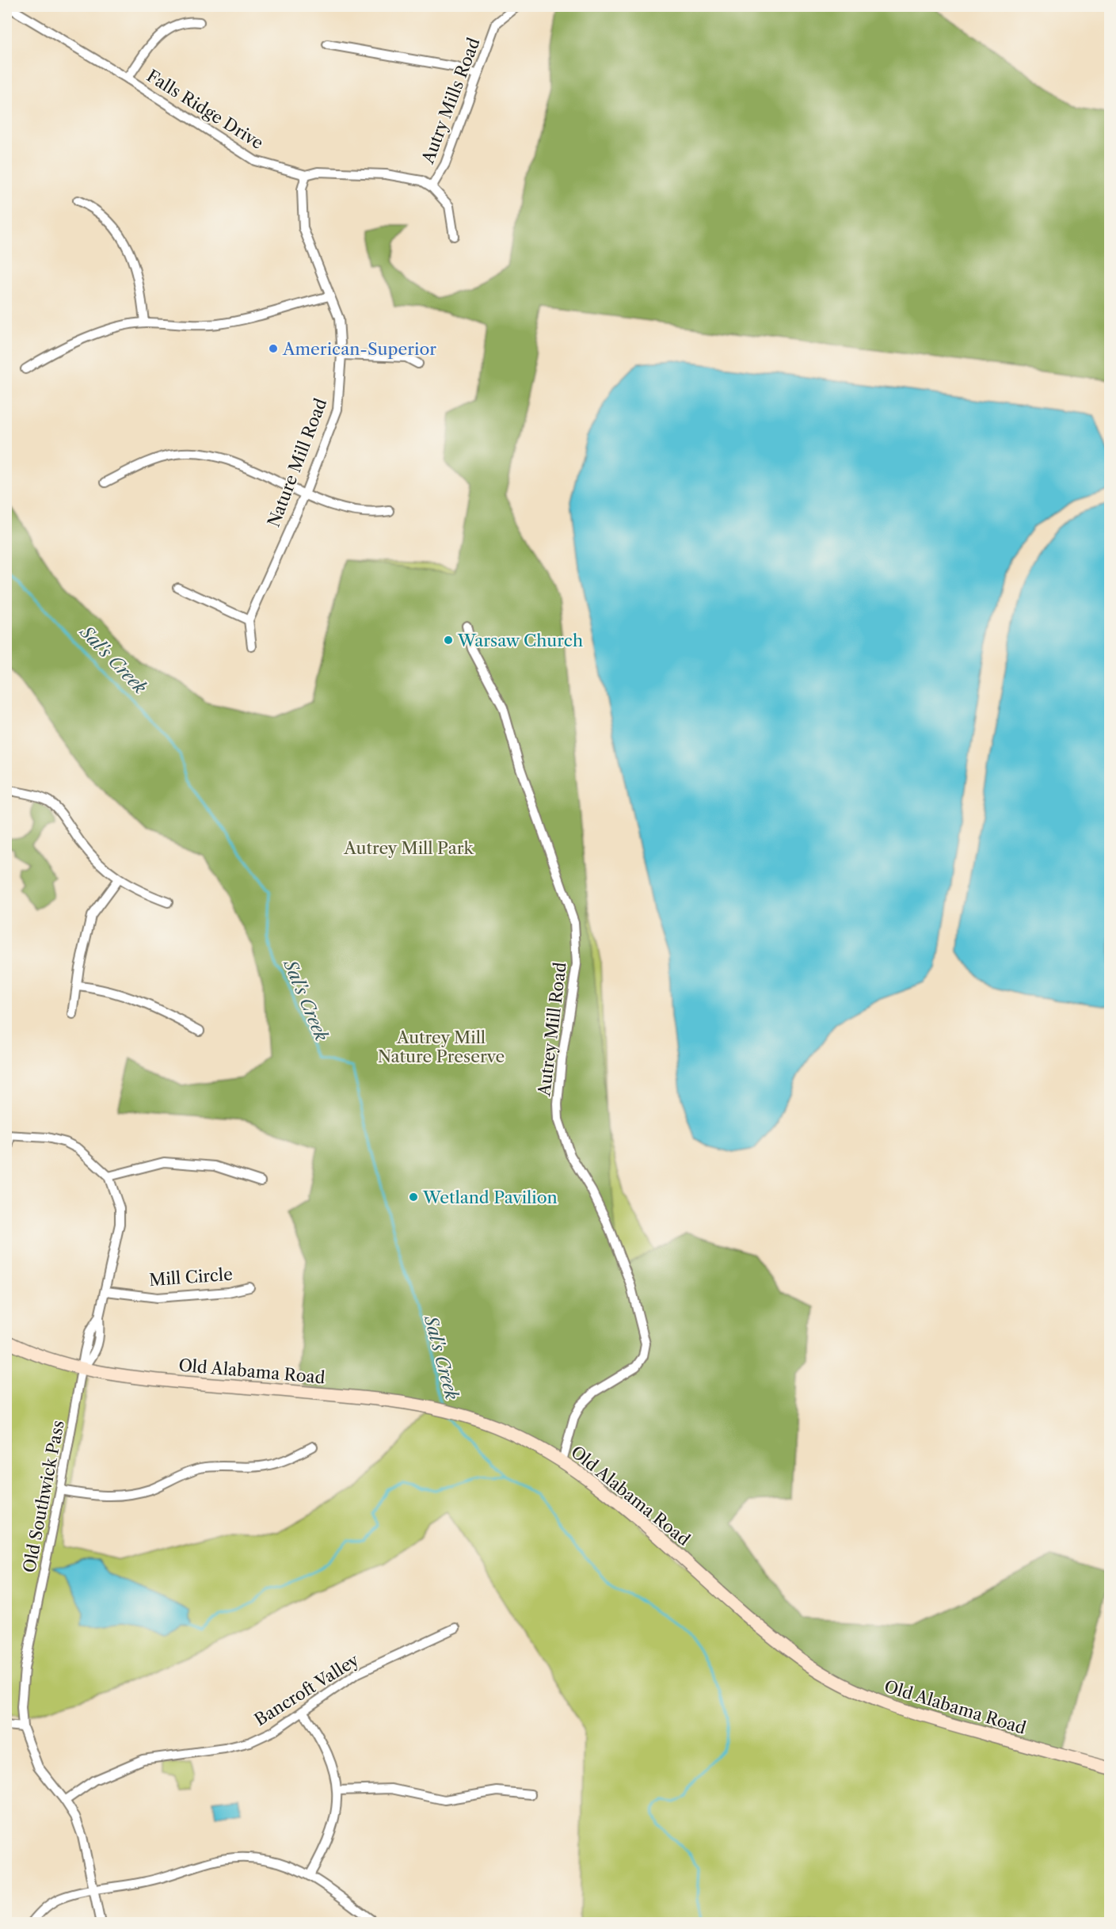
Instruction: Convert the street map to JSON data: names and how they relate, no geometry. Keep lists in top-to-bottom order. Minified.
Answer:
{"streets":{"main road":["Old Alabama Road"],"street":["Autry Mills Road","Falls Ridge Drive","Nature Mill Road","Autrey Mill Road","Mill Circle","Old Southwick Pass","Bancroft Valley"]},"crossings":[["Autry Mills Road","Falls Ridge Drive"],["Falls Ridge Drive","Nature Mill Road"],["Autrey Mill Road","Old Alabama Road"],["Old Alabama Road","Old Southwick Pass"],["Old Southwick Pass","Bancroft Valley"]],"water":["Sal's Creek"],"parks":["Autrey Mill Park","Autrey Mill Nature Preserve"],"places":["American-Superior","Warsaw Church","Wetland Pavilion"]}
